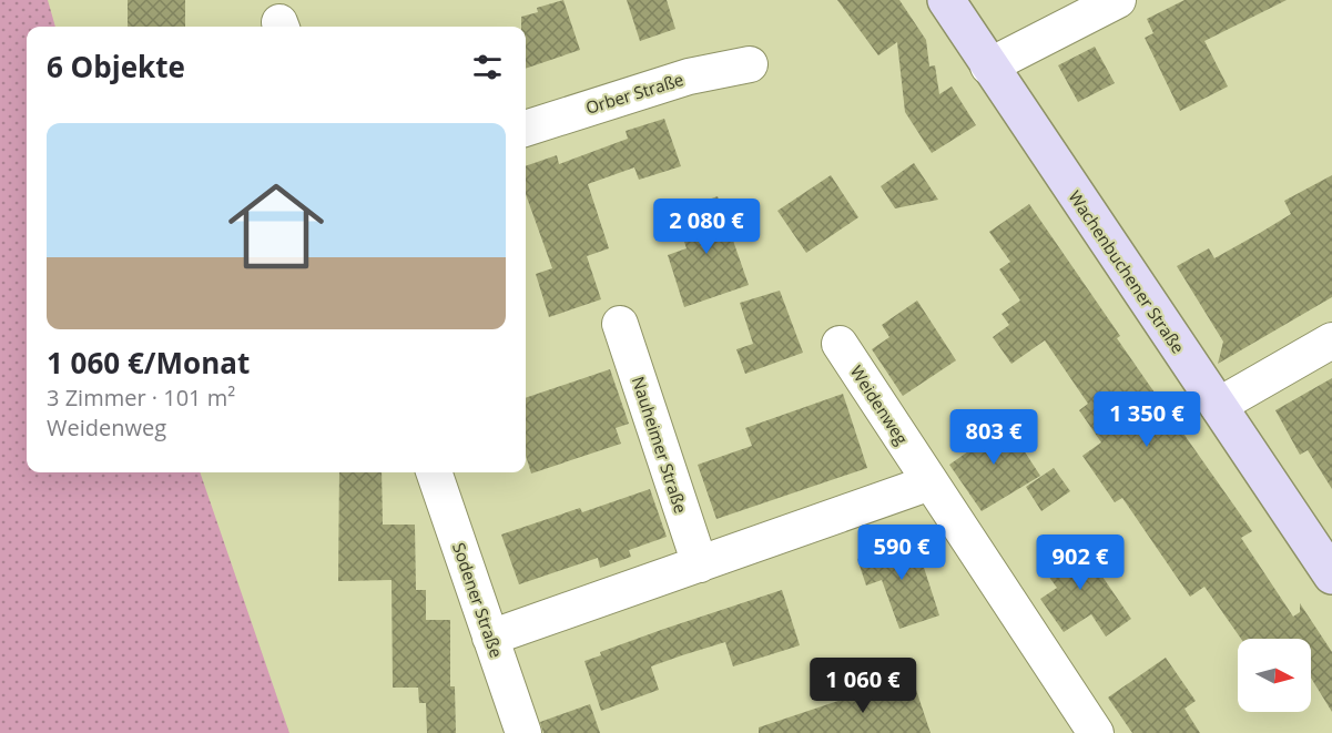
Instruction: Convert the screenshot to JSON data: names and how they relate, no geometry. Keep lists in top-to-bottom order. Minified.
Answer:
{"streets":{"main road":["Wachenbuchener Straße"],"street":["Orber Straße","Weidenweg","Nauheimer Straße","Sodener Straße"]},"north":"right","page":{"heading":"6 Objekte","list":[{"name":"1 060 €/Monat","note":"3 Zimmer · 101 m² · Weidenweg"}],"price":["2 080 €","1 350 €","803 €","590 €","902 €","1 060 €"]}}
